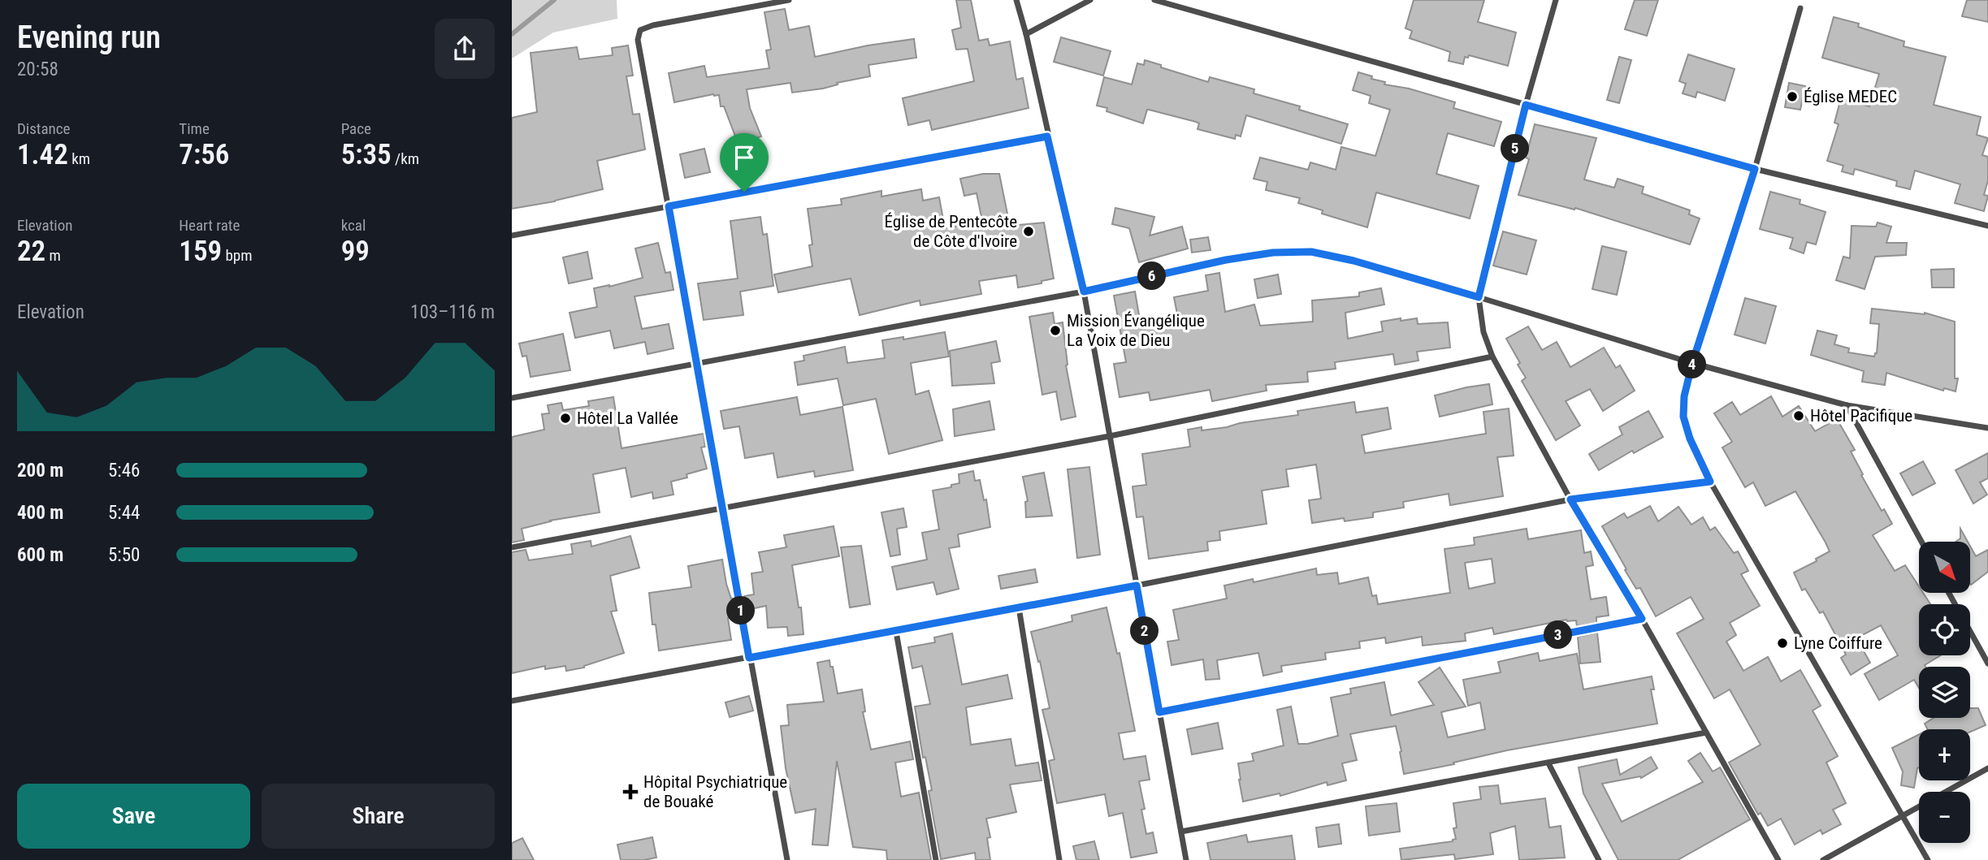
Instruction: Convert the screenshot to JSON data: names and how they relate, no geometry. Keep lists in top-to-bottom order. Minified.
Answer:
{"places":{"other":["Église MEDEC","Église de Pentecôte de Côte d'Ivoire","Mission Évangélique La Voix de Dieu","Hôtel Pacifique","Hôtel La Vallée","Lyne Coiffure"],"health":["Hôpital Psychiatrique de Bouaké"]},"north":"bottom right","page":{"heading":["Evening run","20:58"],"stats":[["Distance","1.42 km"],["Time","7:56"],["Pace","5:35 /km"],["Elevation","22 m"],["Heart rate","159 bpm"],["kcal","99"]],"pins":["5","6","4","1","2","3"],"chart":["Elevation","103–116 m"],"list":[{"name":"200 m","note":"5:46"},{"name":"400 m","note":"5:44"},{"name":"600 m","note":"5:50"}],"map_buttons":["+","−"],"buttons":["Save","Share"]}}
